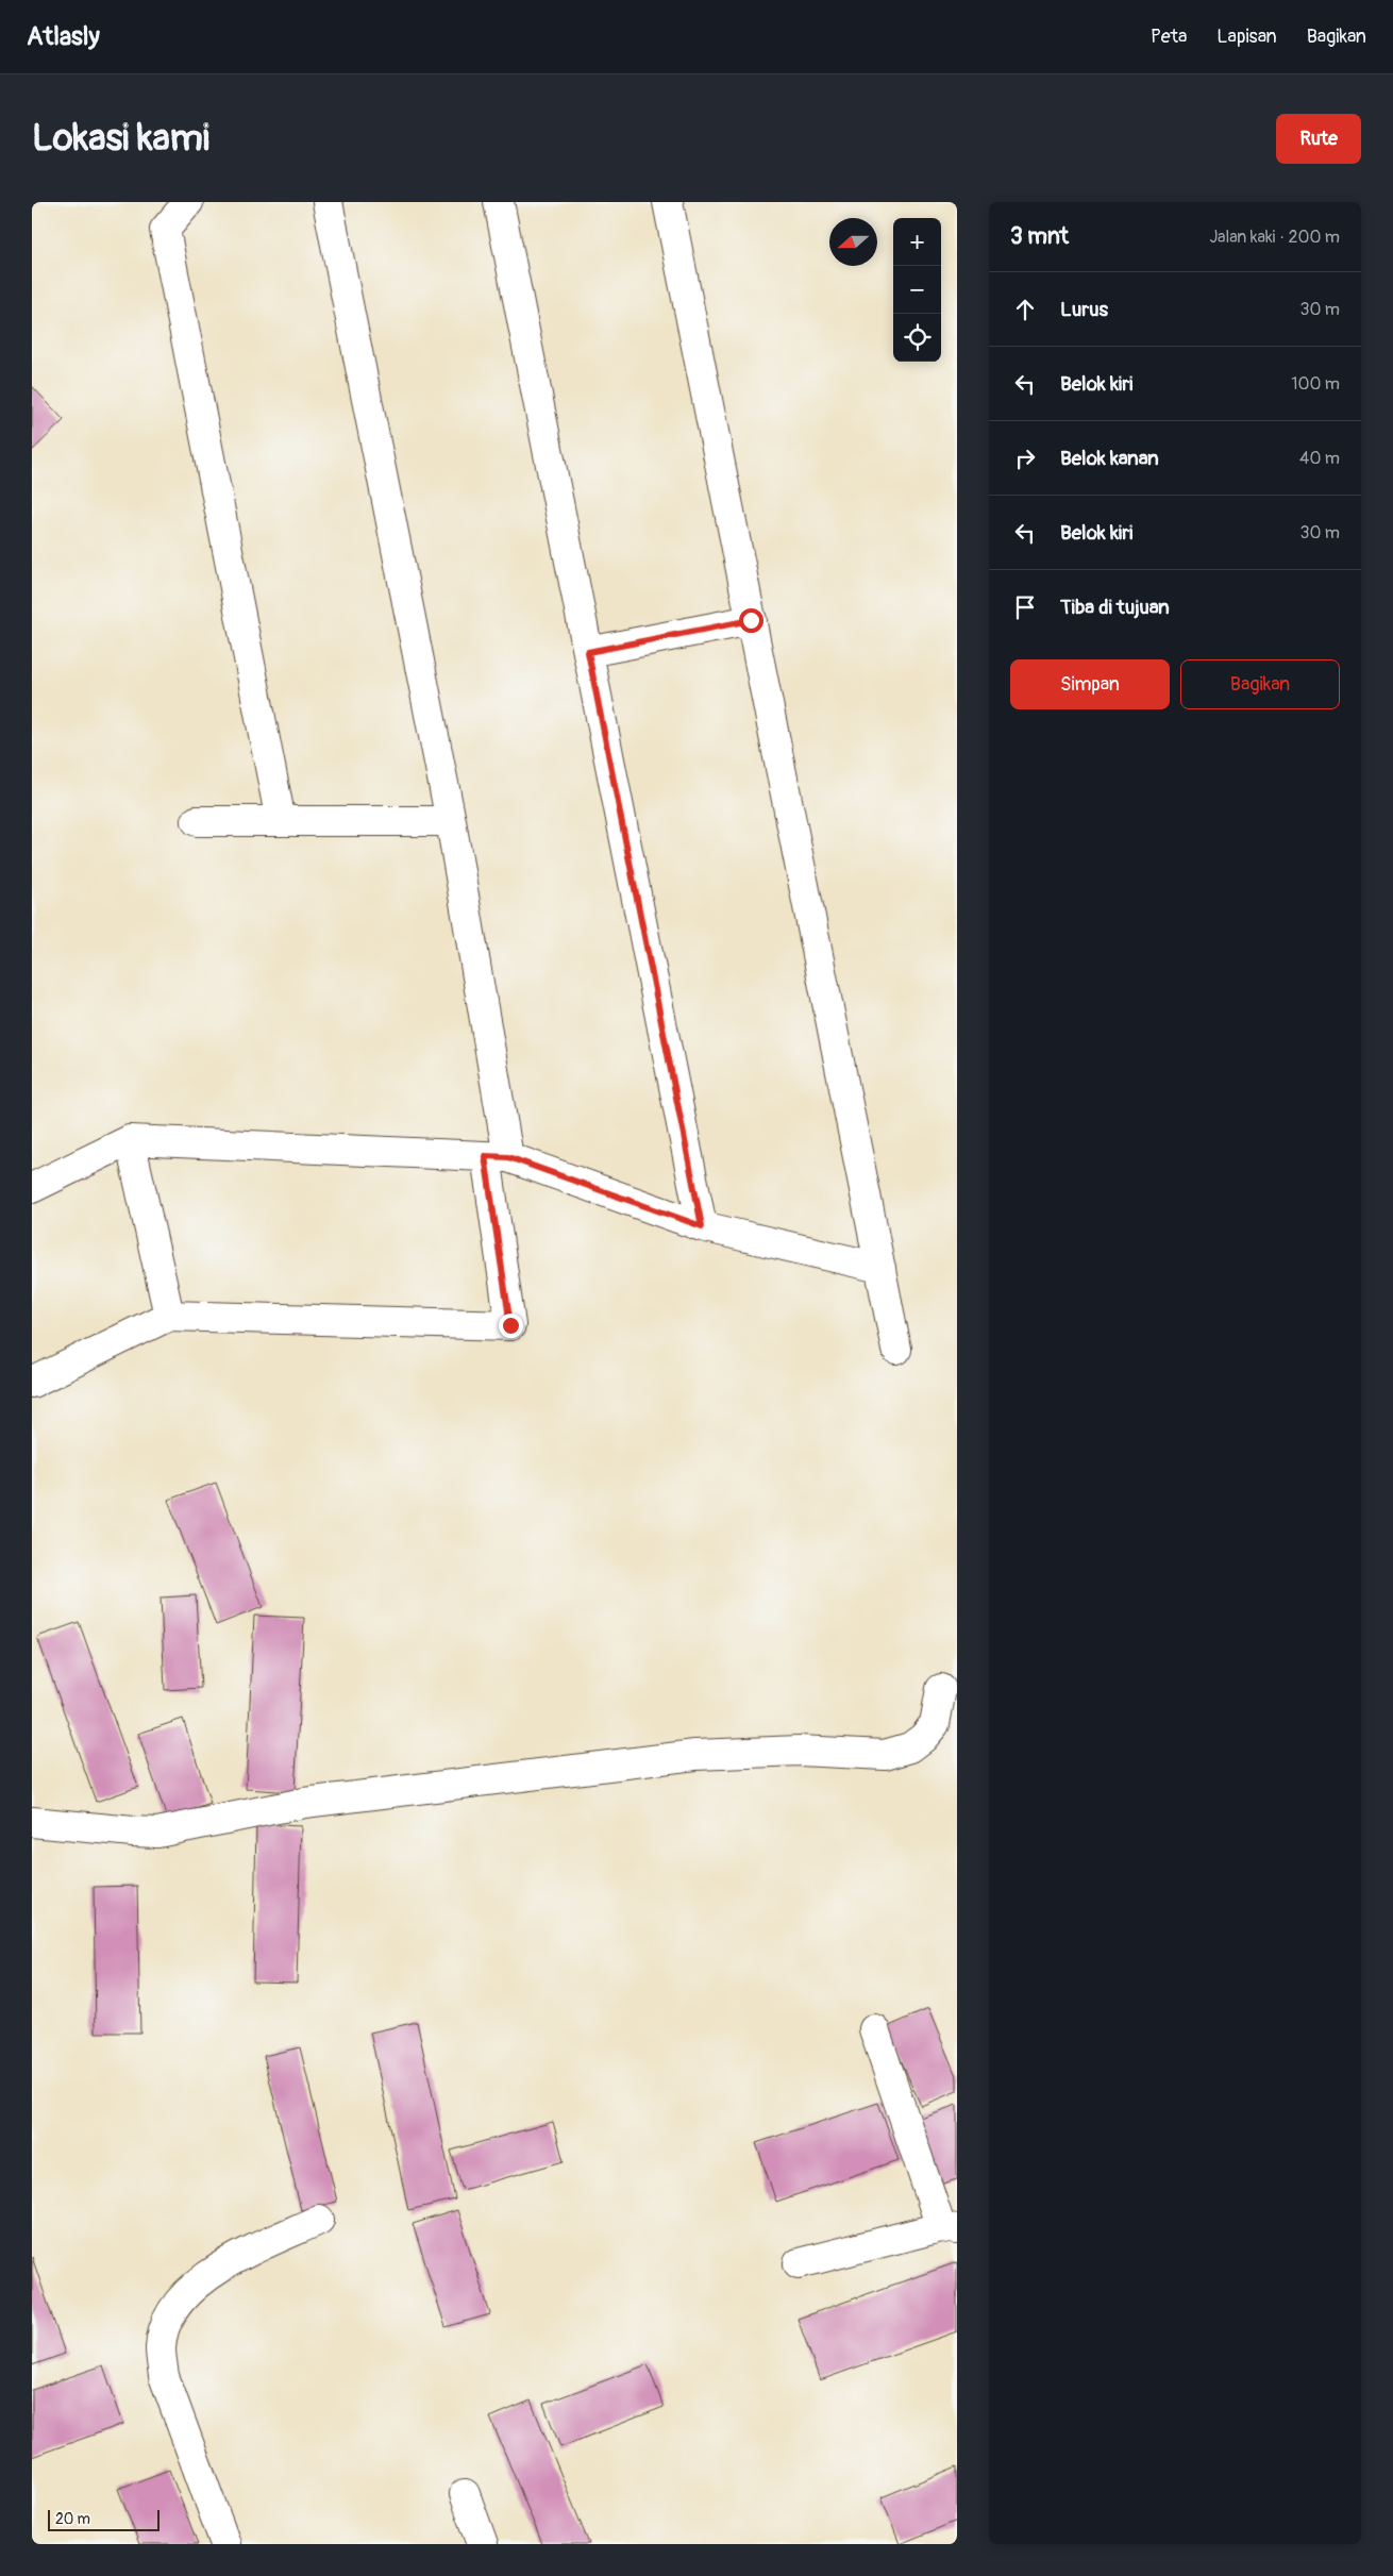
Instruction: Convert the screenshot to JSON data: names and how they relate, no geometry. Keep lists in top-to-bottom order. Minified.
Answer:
{"scale_bar":"20 m","north":"left","page":{"header":"Atlasly","nav":["Peta","Lapisan","Bagikan"],"buttons":["Rute",["Simpan","Bagikan"]],"title":"Lokasi kami","heading":["3 mnt","Jalan kaki · 200 m"],"map_buttons":["+","−"],"list":[["Lurus","30 m"],["Belok kiri","100 m"],["Belok kanan","40 m"],["Belok kiri","30 m"],"Tiba di tujuan"],"scale":"20 m"}}
